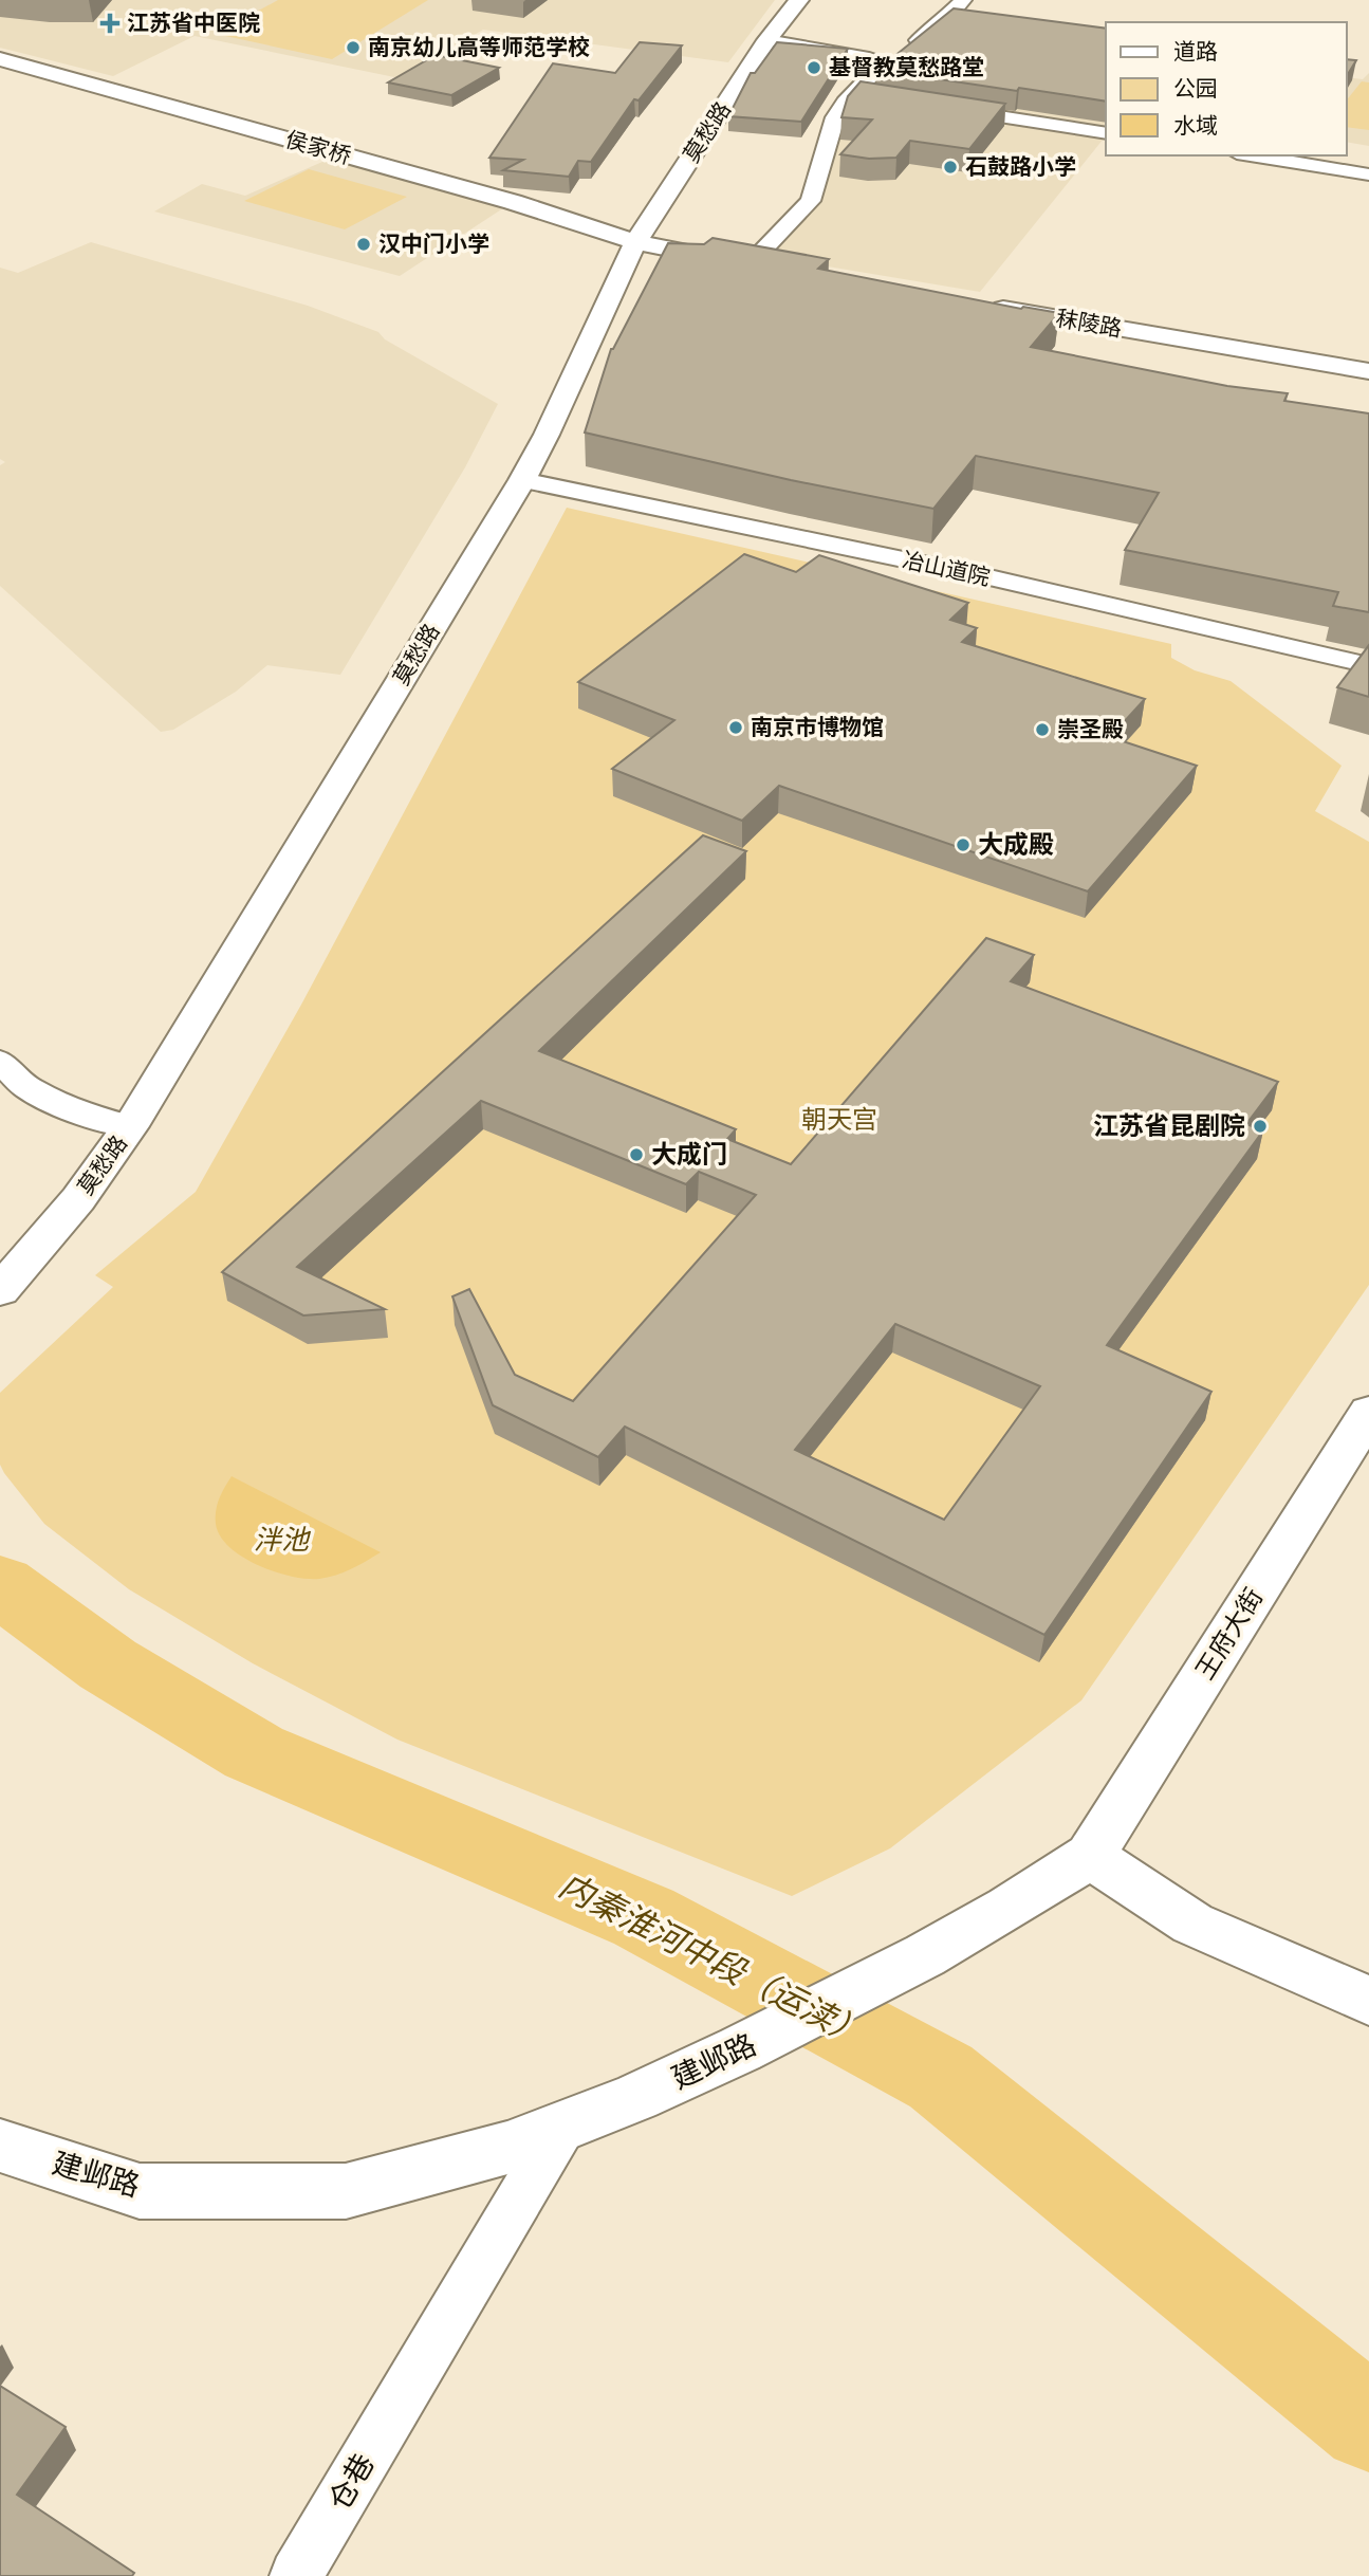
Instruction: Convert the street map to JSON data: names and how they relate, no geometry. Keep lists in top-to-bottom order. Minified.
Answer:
{"streets":{"main road":["莫愁路","侯家桥","秣陵路","王府大街","建邺路"],"street":["冶山道院","仓巷"]},"crossings":[["莫愁路","侯家桥"],["莫愁路","冶山道院"],["王府大街","建邺路"],["建邺路","仓巷"]],"water":["泮池","内秦淮河中段（运渎）"],"parks":["朝天宫"],"places":{"health":["江苏省中医院"],"other":["南京幼儿高等师范学校","基督教莫愁路堂","石鼓路小学","汉中门小学","南京市博物馆","崇圣殿","大成殿","江苏省昆剧院","大成门"]},"legend":["道路","公园","水域"]}
